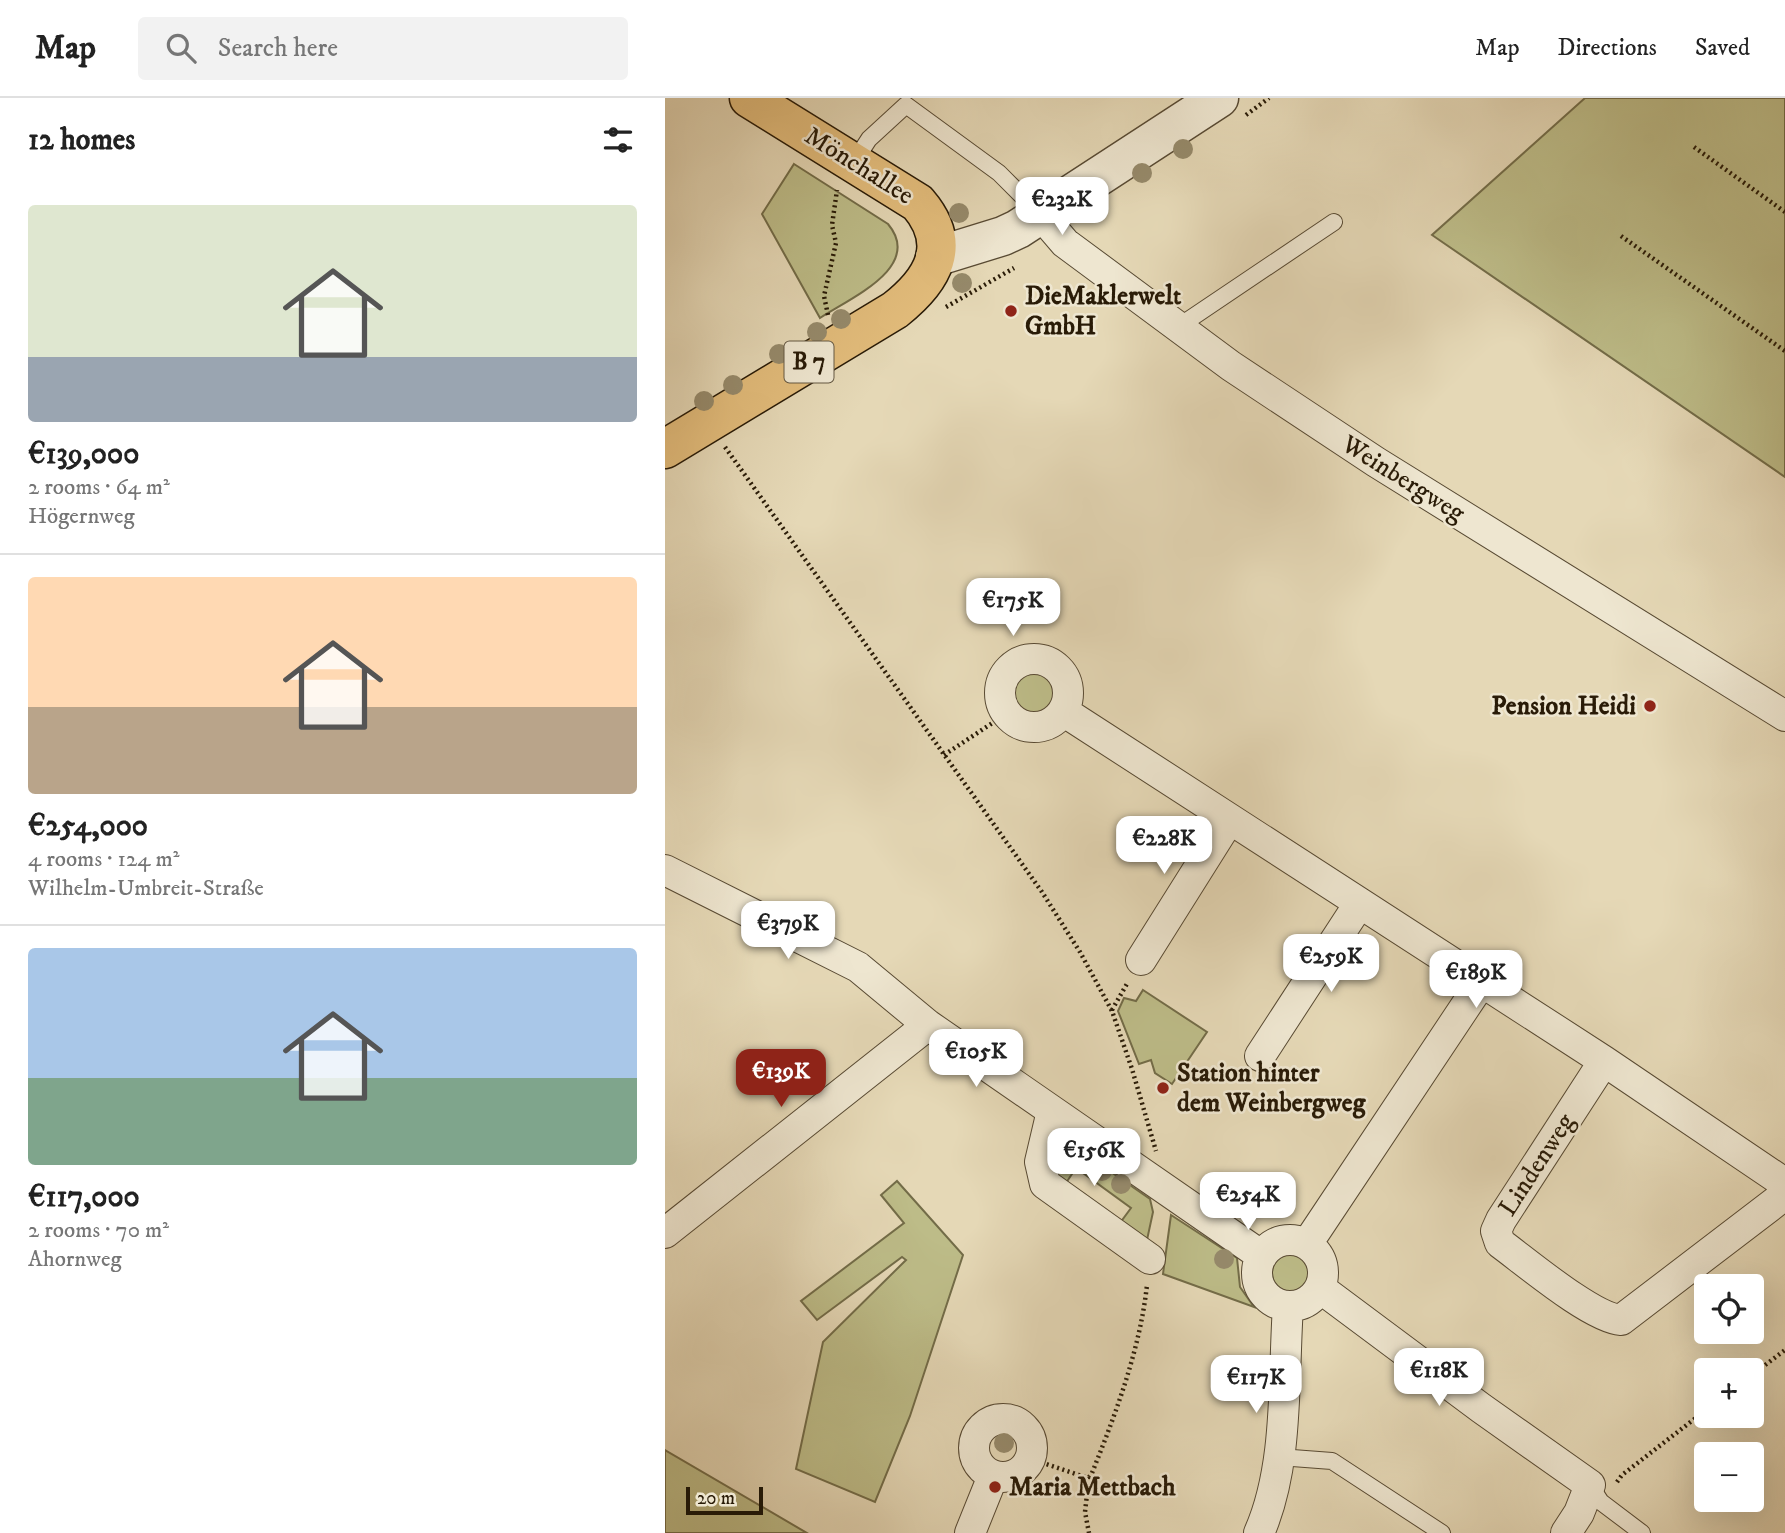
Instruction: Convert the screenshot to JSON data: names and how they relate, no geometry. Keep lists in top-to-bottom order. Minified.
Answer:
{"streets":{"main road":["Mönchallee","B 7"],"street":["Weinbergweg","Lindenweg"]},"crossings":[["Mönchallee","B 7"]],"places":["DieMaklerwelt GmbH","Pension Heidi","Station hinter dem Weinbergweg","Maria Mettbach"],"scale_bar":"20 m","page":{"header":"Map","search":"Search here","nav":["Map","Directions","Saved"],"heading":"12 homes","price":["€232K","€175K","€228K","€379K","€259K","€189K","€105K","€139K","€156K","€254K","€118K","€117K"],"list":[{"name":"€139,000","note":"2 rooms · 64 m² · Högernweg"},{"name":"€254,000","note":"4 rooms · 124 m² · Wilhelm-Umbreit-Straße"},{"name":"€117,000","note":"2 rooms · 70 m² · Ahornweg"}],"map_buttons":["+","−"],"scale":"20 m"}}
